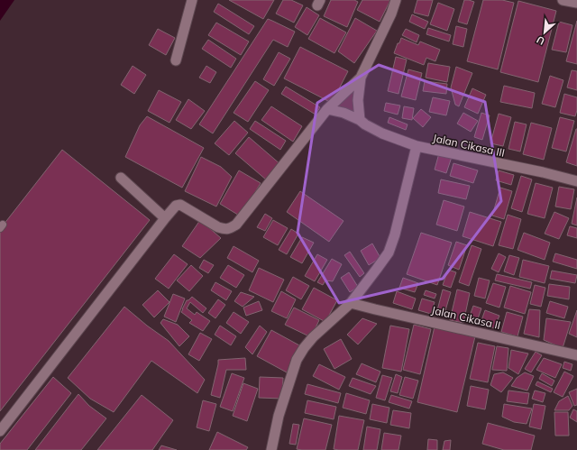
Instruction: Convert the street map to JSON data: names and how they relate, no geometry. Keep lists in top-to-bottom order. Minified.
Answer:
{"streets":{"street":["Jalan Cikasa III","Jalan Cikasa II"]},"north":"bottom left"}
